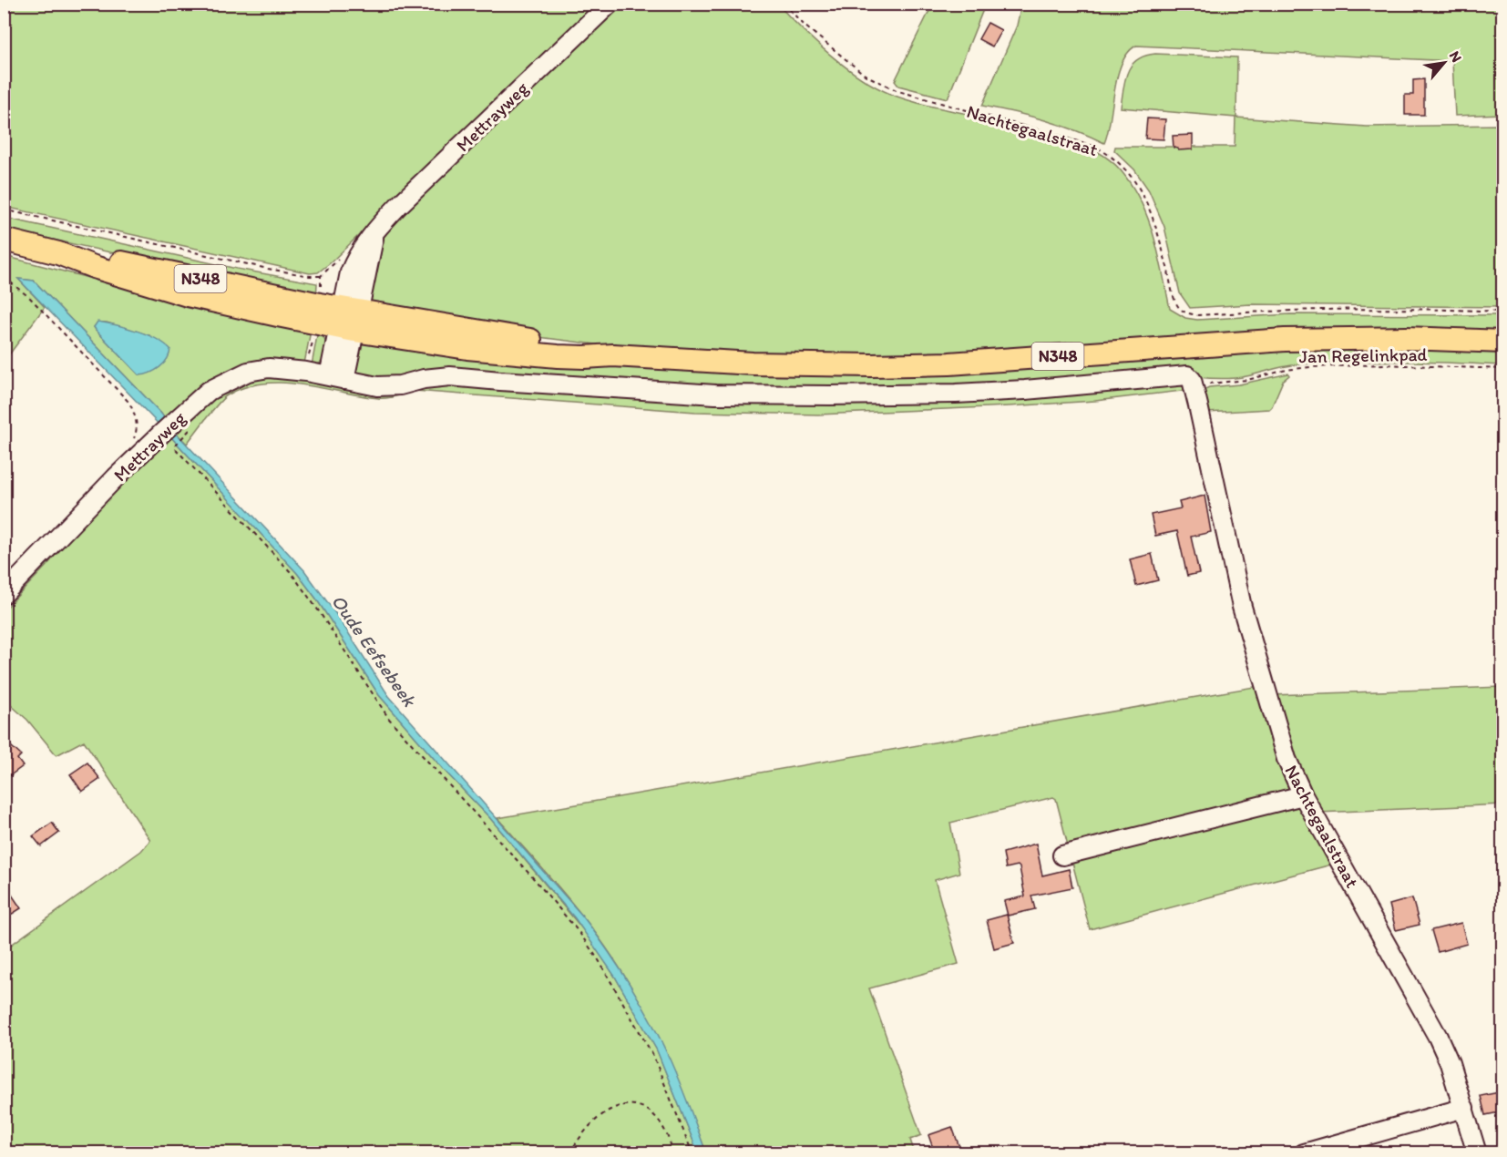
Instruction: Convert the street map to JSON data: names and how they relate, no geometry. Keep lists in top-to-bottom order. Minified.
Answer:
{"streets":{"main road":["N348"],"street":["Mettrayweg","Nachtegaalstraat"],"path":["Jan Regelinkpad"]},"crossings":[["Mettrayweg","N348"],["Nachtegaalstraat","Jan Regelinkpad"]],"water":["Oude Eefsebeek"],"north":"top right"}
